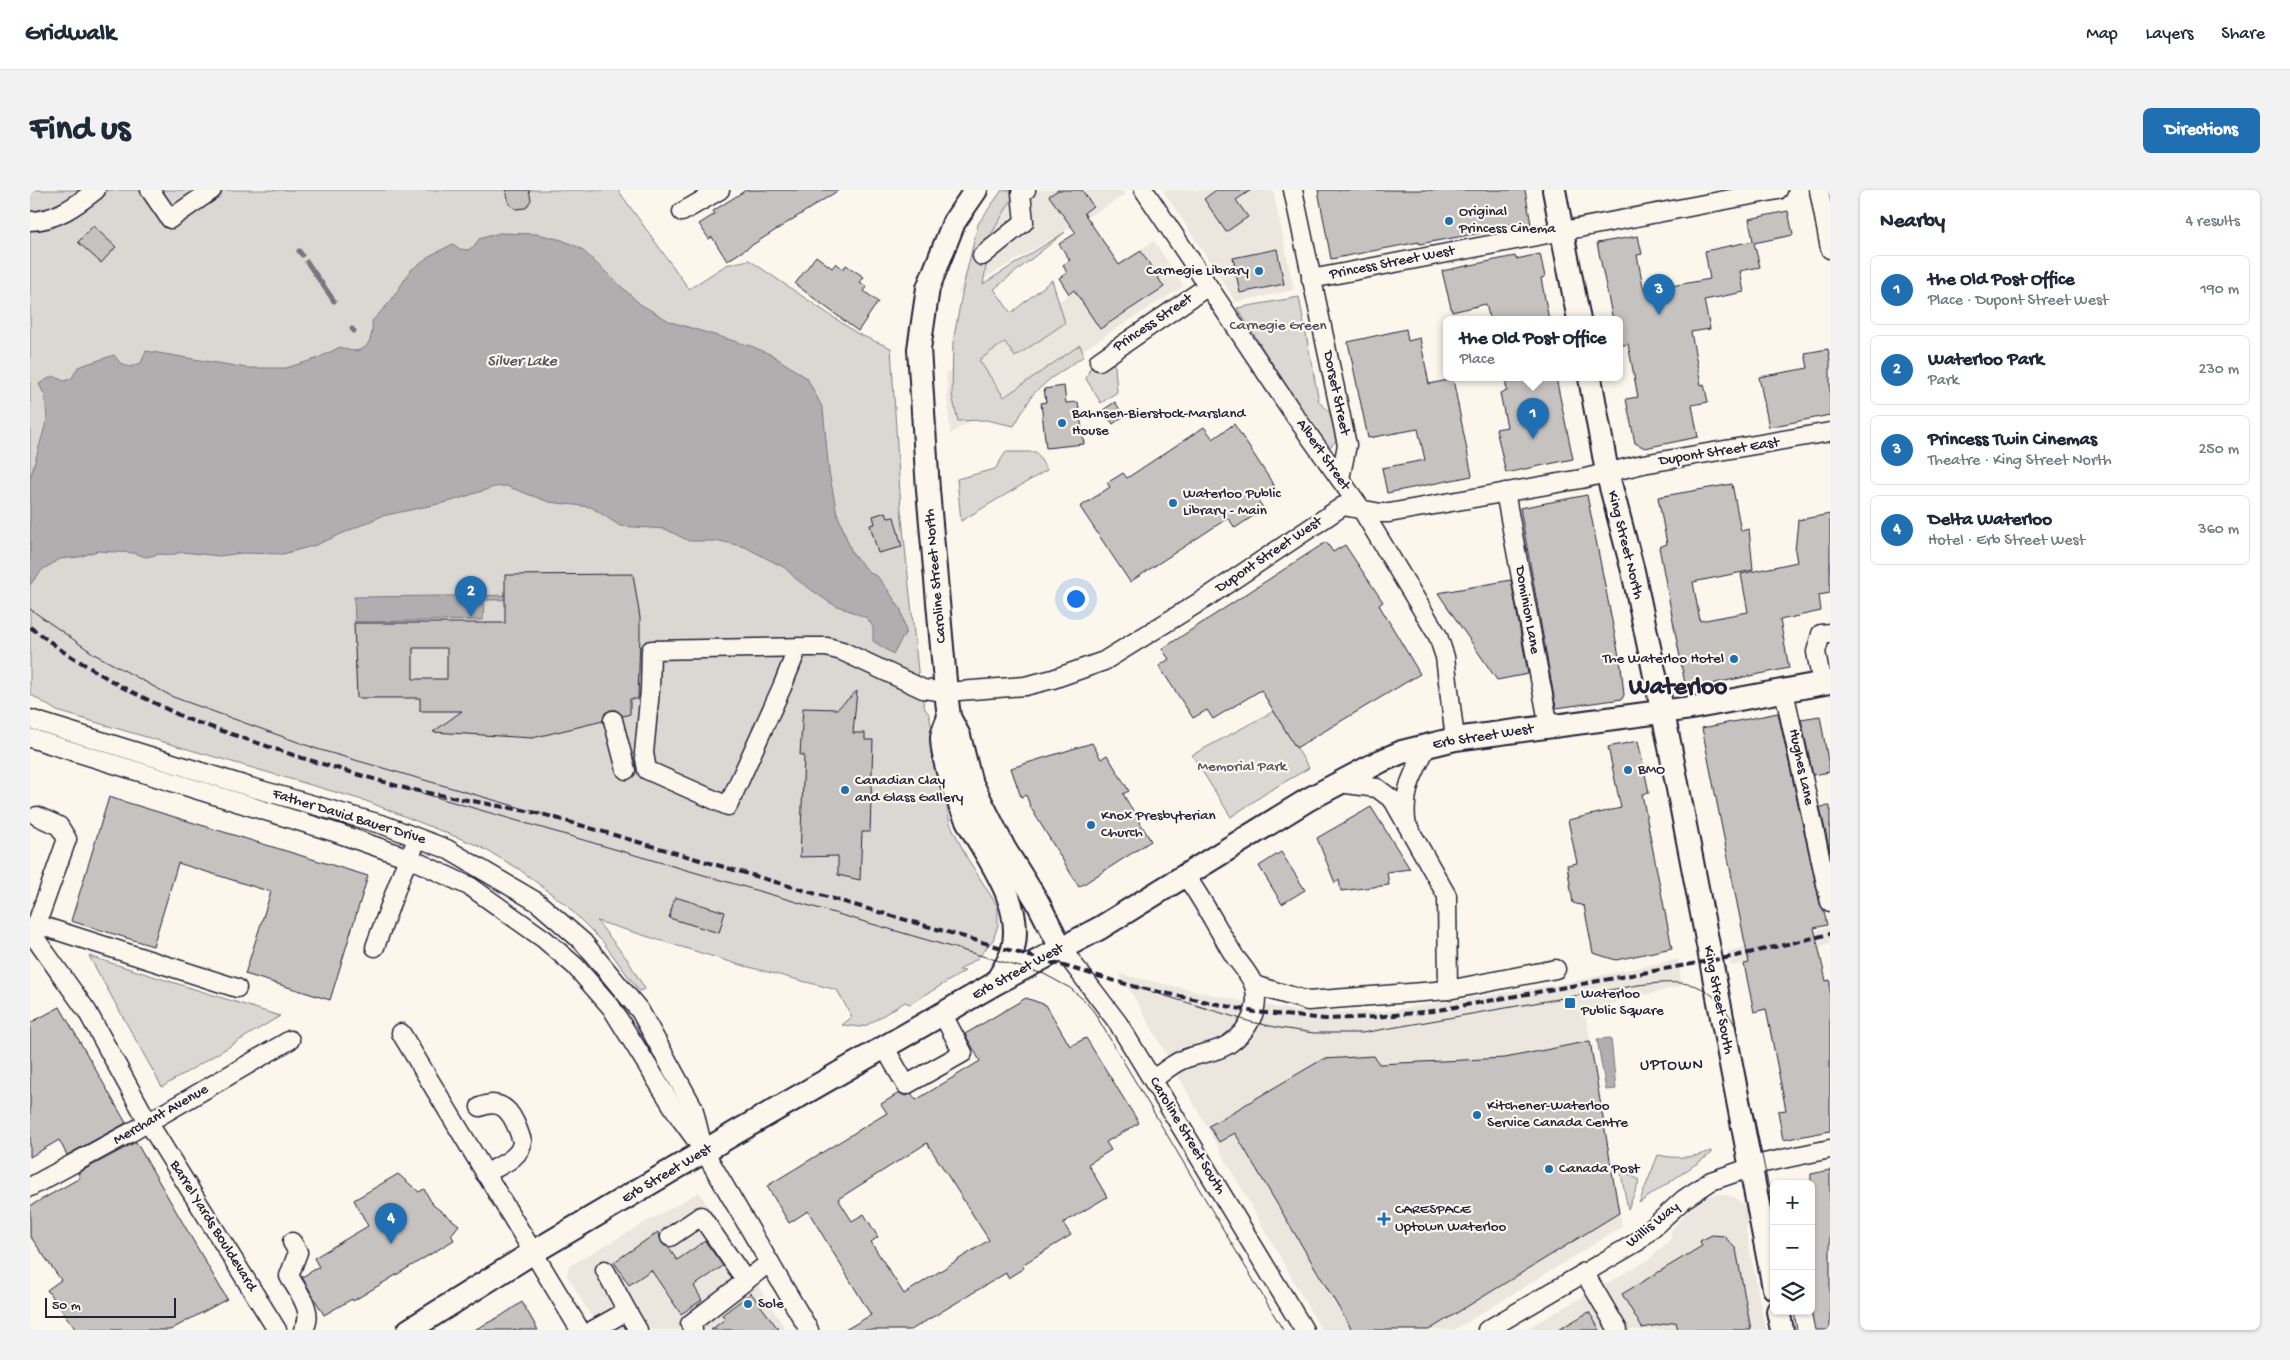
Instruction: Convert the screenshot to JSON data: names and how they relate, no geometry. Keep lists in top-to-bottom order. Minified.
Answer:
{"streets":{"main road":["King Street North","Caroline Street North","Erb Street West","King Street South"],"street":["Princess Street West","Princess Street","Dorset Street","Dupont Street East","Albert Street","Dupont Street West","Dominion Lane","Hughes Lane","Father David Bauer Drive","Merchant Avenue","Caroline Street South","Willis Way","Barrel Yards Bouldevard"]},"crossings":[["Princess Street West","Dorset Street"],["Princess Street","Albert Street"],["Dorset Street","Albert Street"],["Dupont Street East","King Street North"],["Dupont Street East","Dupont Street West"],["Albert Street","Dupont Street West"],["Albert Street","Erb Street West"],["King Street North","Dupont Street West"],["King Street North","Erb Street West"],["King Street North","King Street South"],["Dupont Street West","Caroline Street North"],["Dupont Street West","Dominion Lane"],["Caroline Street North","Erb Street West"],["Caroline Street North","Caroline Street South"],["Dominion Lane","Erb Street West"],["Erb Street West","Hughes Lane"],["Erb Street West","Father David Bauer Drive"],["Erb Street West","King Street South"],["Erb Street West","Caroline Street South"],["King Street South","Willis Way"],["Merchant Avenue","Barrel Yards Bouldevard"]],"districts":["Waterloo","UPTOWN"],"water":["Silver Lake"],"parks":["Carnegie Green","Memorial Park"],"places":{"other":["Original Princess Cinema","Carnegie Library","Bahnsen-Bierstock-Marsland House","Waterloo Public Library - Main","The Waterloo Hotel","BMO","Canadian Clay and Glass Gallery","Knox Presbyterian Church","Kitchener-Waterloo Service Canada Centre","Canada Post","Sole"],"transit":["Waterloo Public Square"],"health":["CARESPACE Uptown Waterloo"]},"scale_bar":"50 m","page":{"header":"Gridwalk","nav":["Map","Layers","Share"],"buttons":"Directions","title":"Find us","heading":["Nearby","4 results"],"list":[{"mark":"1","name":"the Old Post Office","note":"Place · Dupont Street West","value":"190 m"},{"mark":"2","name":"Waterloo Park","note":"Park","value":"230 m"},{"mark":"3","name":"Princess Twin Cinemas","note":"Theatre · King Street North","value":"250 m"},{"mark":"4","name":"Delta Waterloo","note":"Hotel · Erb Street West","value":"360 m"}],"pins":["3","1","2","4"],"popup":["the Old Post Office","Place"],"map_buttons":["+","−"],"scale":"50 m"}}
